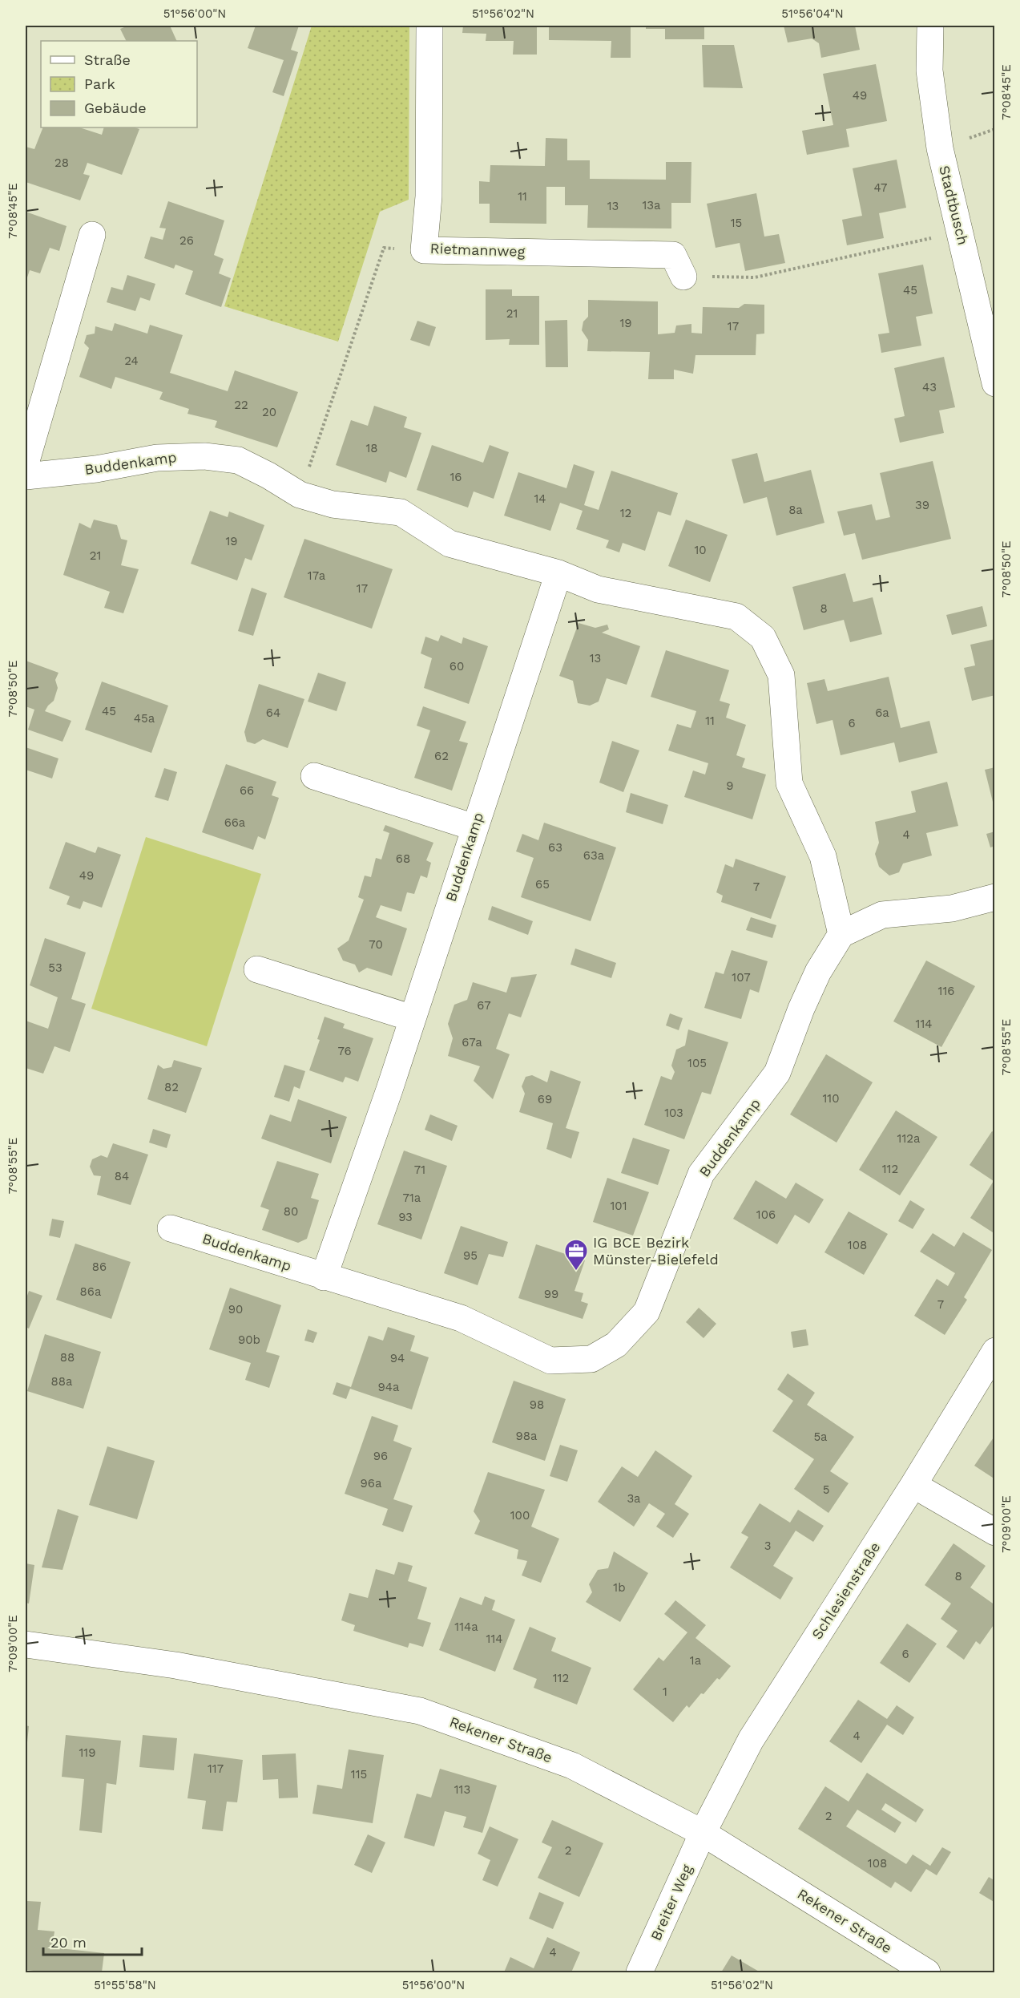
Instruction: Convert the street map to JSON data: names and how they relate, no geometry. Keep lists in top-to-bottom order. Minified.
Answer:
{"streets":{"street":["Stadtbusch","Rietmannweg","Buddenkamp","Schlesienstraße","Rekener Straße","Breiter Weg"]},"crossings":[["Schlesienstraße","Rekener Straße"],["Schlesienstraße","Breiter Weg"],["Rekener Straße","Breiter Weg"]],"places":{"office":["IG BCE Bezirk Münster-Bielefeld"]},"house_numbers":["49","28","47","11","13a","13","15","26","45","21","19","17","24","43","22","20","18","16","14","39","8a","12","19","10","21","17a","17","8","13","60","45","64","6a","45a","11","6","62","9","66","66a","4","63","63a","68","49","65","7","70","53","107","116","67","114","67a","76","105","82","110","69","103","112a","112","71","84","71a","101","80","106","93","108","95","86","86a","99","7","90","90b","88","94","88a","94a","98","98a","5a","96","96a","5","3a","100","3","8","1b","114a","114","6","1a","112","1","4","119","117","115","113","2","2","108","4"],"legend":["Straße","Park","Gebäude"],"scale_bar":"20 m","coordinates":["51°56'00\"N","51°56'02\"N","51°56'04\"N","7°08'45\"E","7°08'50\"E","7°08'55\"E","7°09'00\"E","51°55'58\"N"]}
